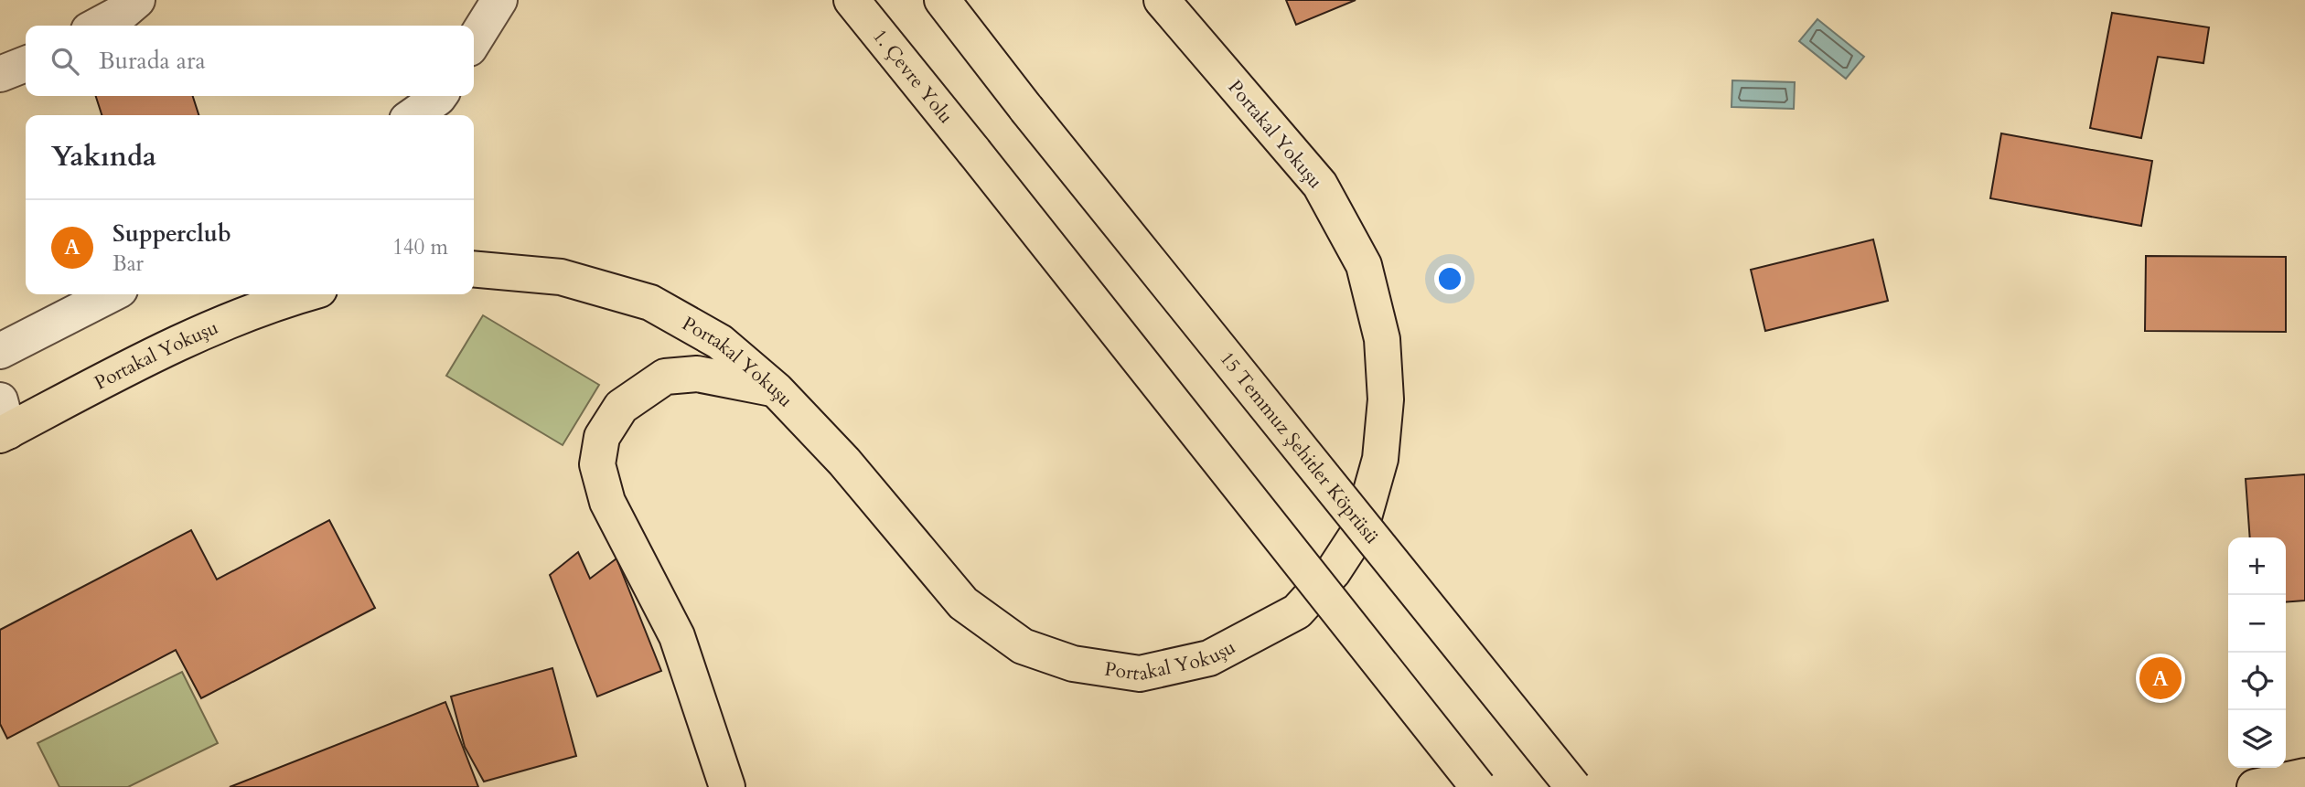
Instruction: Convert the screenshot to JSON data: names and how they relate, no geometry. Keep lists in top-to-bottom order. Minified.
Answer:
{"streets":{"main road":["1. Çevre Yolu","Portakal Yokuşu","15 Temmuz Şehitler Köprüsü"]},"page":{"search":"Burada ara","heading":"Yakında","list":[{"mark":"A","name":"Supperclub","note":"Bar","value":"140 m"}],"map_buttons":["+","−"],"pins":"A"}}
